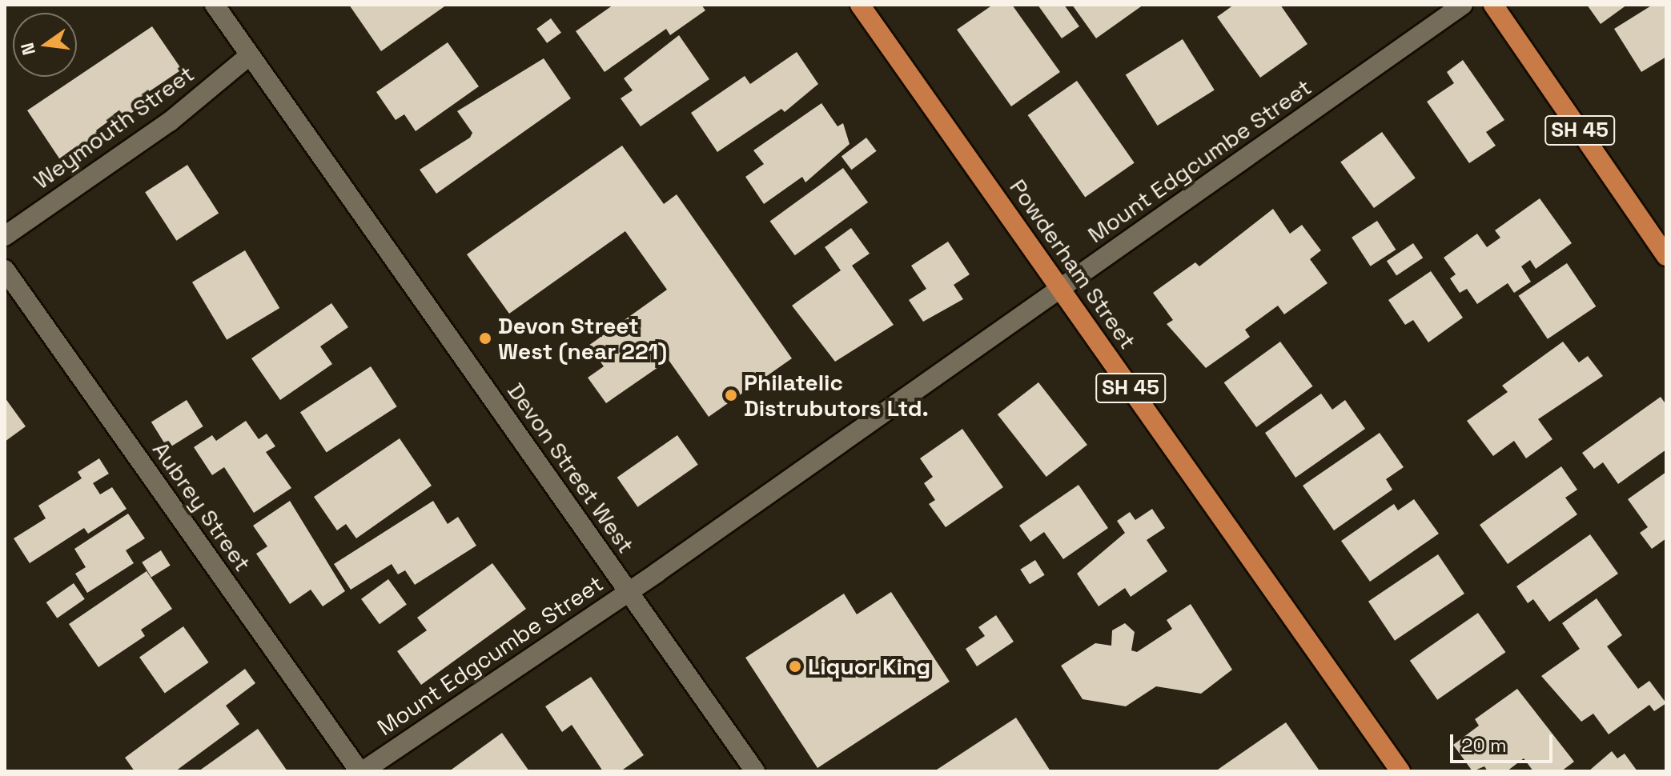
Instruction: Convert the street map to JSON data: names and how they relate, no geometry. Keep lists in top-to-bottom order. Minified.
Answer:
{"streets":{"main road":["SH 45","Powderham Street"],"street":["Weymouth Street","Mount Edgcumbe Street","Devon Street West","Aubrey Street"]},"crossings":[["Weymouth Street","Devon Street West"],["Mount Edgcumbe Street","Powderham Street"],["Mount Edgcumbe Street","Devon Street West"],["Mount Edgcumbe Street","Aubrey Street"]],"places":["Devon Street West (near 221)","Philatelic Distrubutors Ltd.","Liquor King"],"scale_bar":"20 m","north":"left"}
